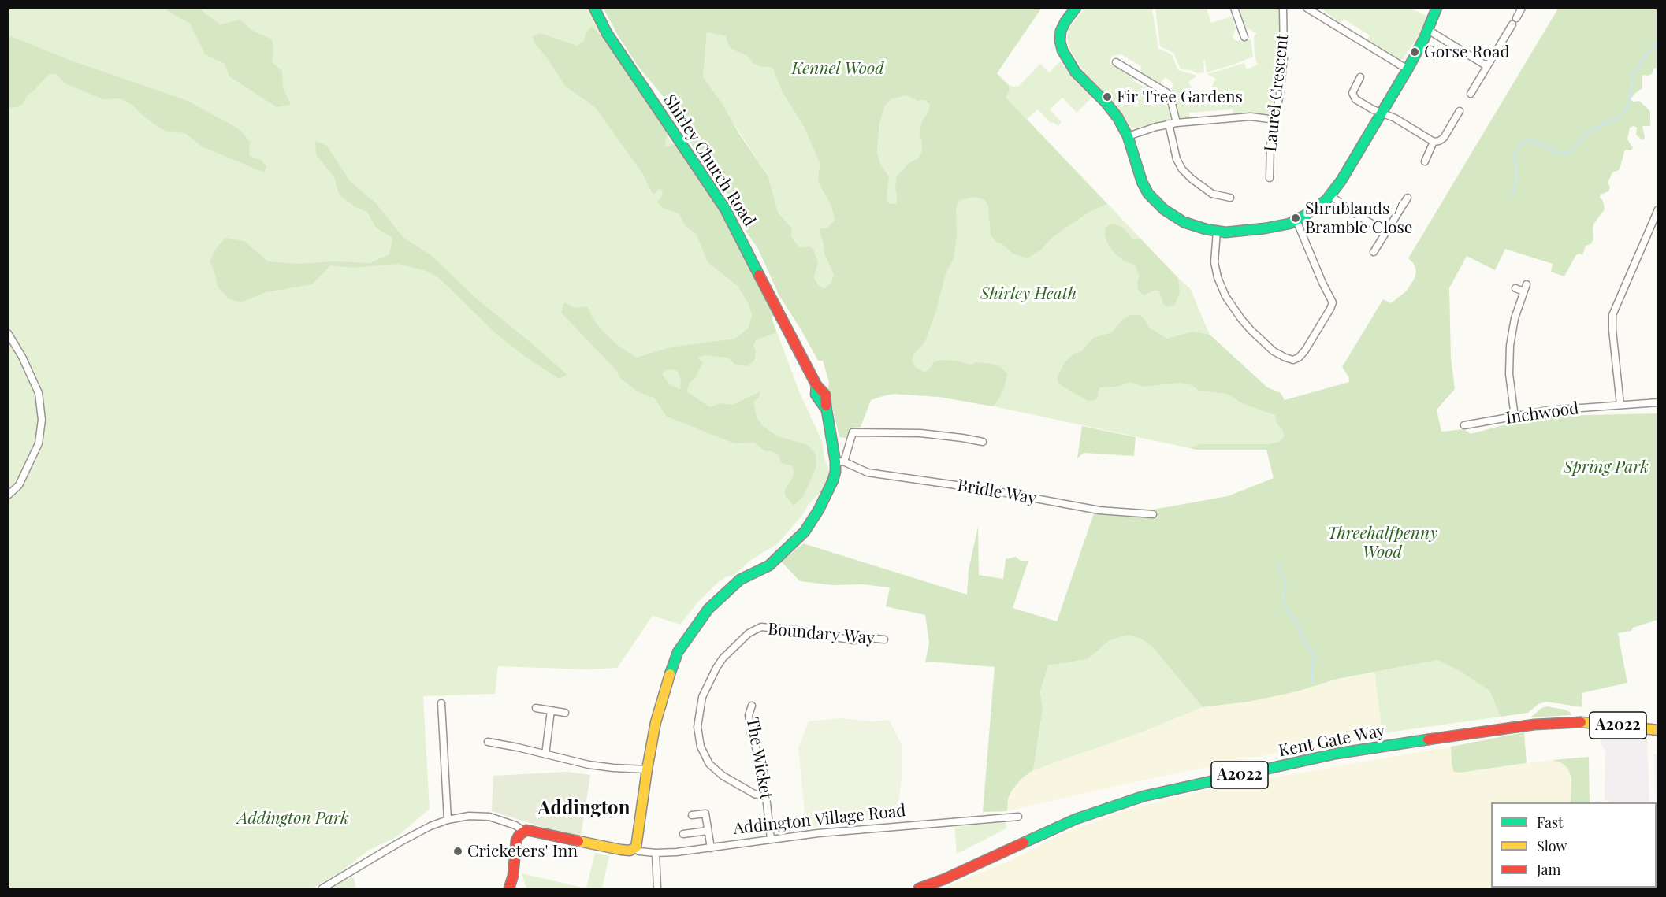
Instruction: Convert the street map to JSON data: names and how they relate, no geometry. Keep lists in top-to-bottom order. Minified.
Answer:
{"streets":{"street":["Laurel Crescent","Shirley Church Road","Inchwood","Bridle Way","Boundary Way","A2022","Kent Gate Way","The Wicket","Addington Village Road"]},"crossings":[["Shirley Church Road","Bridle Way"],["Boundary Way","The Wicket"],["The Wicket","Addington Village Road"]],"districts":["Addington"],"parks":["Kennel Wood","Shirley Heath","Spring Park","Threehalfpenny Wood","Addington Park"],"places":["Gorse Road","Fir Tree Gardens","Shrublands / Bramble Close","Cricketers' Inn"],"legend":["Fast","Slow","Jam"]}
